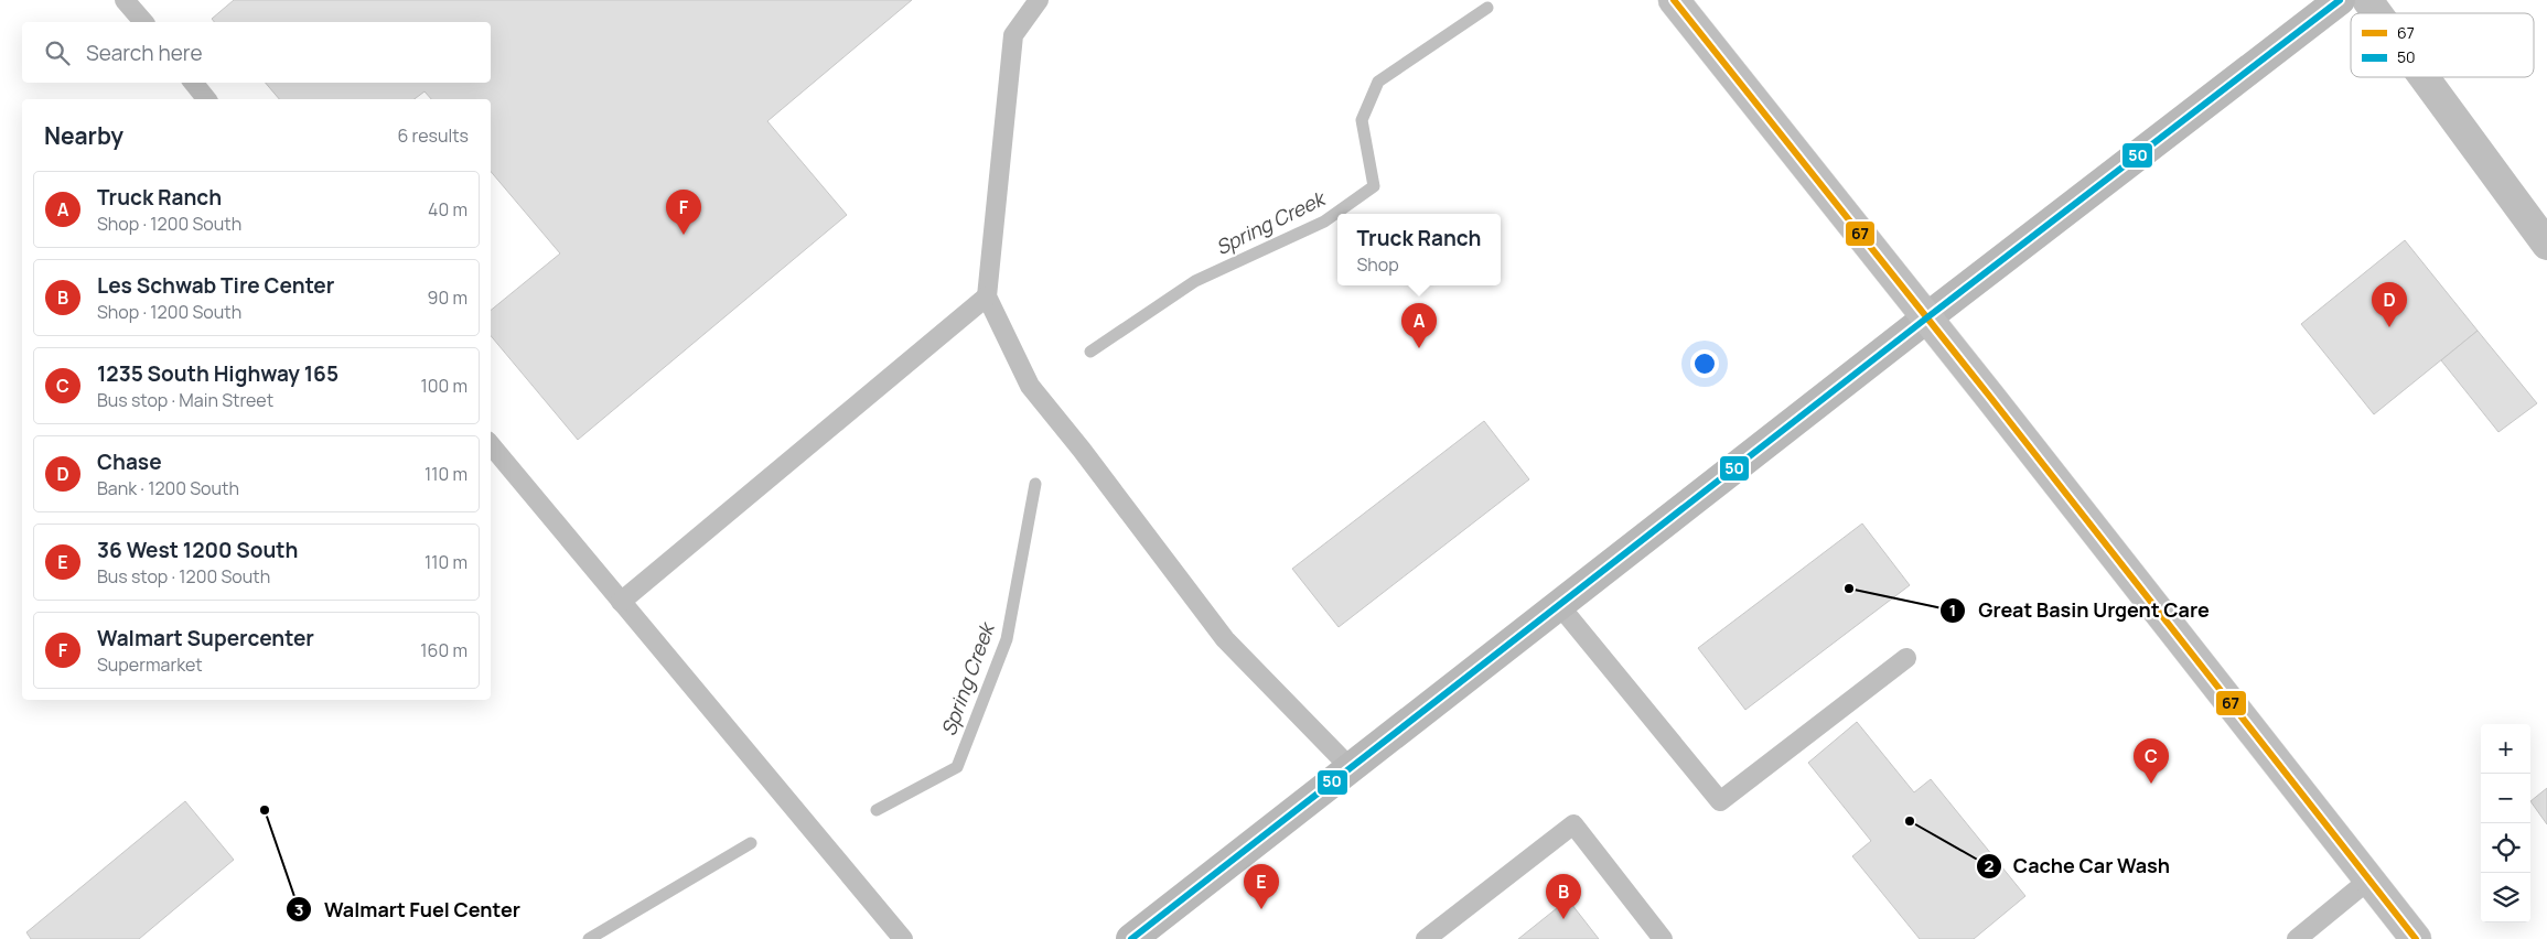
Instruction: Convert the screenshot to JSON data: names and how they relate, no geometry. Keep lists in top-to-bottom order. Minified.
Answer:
{"water":["Spring Creek"],"places":["Great Basin Urgent Care","Walmart Fuel Center","Cache Car Wash"],"lines":["transit line 67","transit line 50"],"legend":["67","50"],"page":{"search":"Search here","heading":["Nearby","6 results"],"list":[{"mark":"A","name":"Truck Ranch","note":"Shop · 1200 South","value":"40 m"},{"mark":"B","name":"Les Schwab Tire Center","note":"Shop · 1200 South","value":"90 m"},{"mark":"C","name":"1235 South Highway 165","note":"Bus stop · Main Street","value":"100 m"},{"mark":"D","name":"Chase","note":"Bank · 1200 South","value":"110 m"},{"mark":"E","name":"36 West 1200 South","note":"Bus stop · 1200 South","value":"110 m"},{"mark":"F","name":"Walmart Supercenter","note":"Supermarket","value":"160 m"}],"pins":["F","D","A","C","E","B"],"popup":["Truck Ranch","Shop"],"map_buttons":["+","−"]}}
